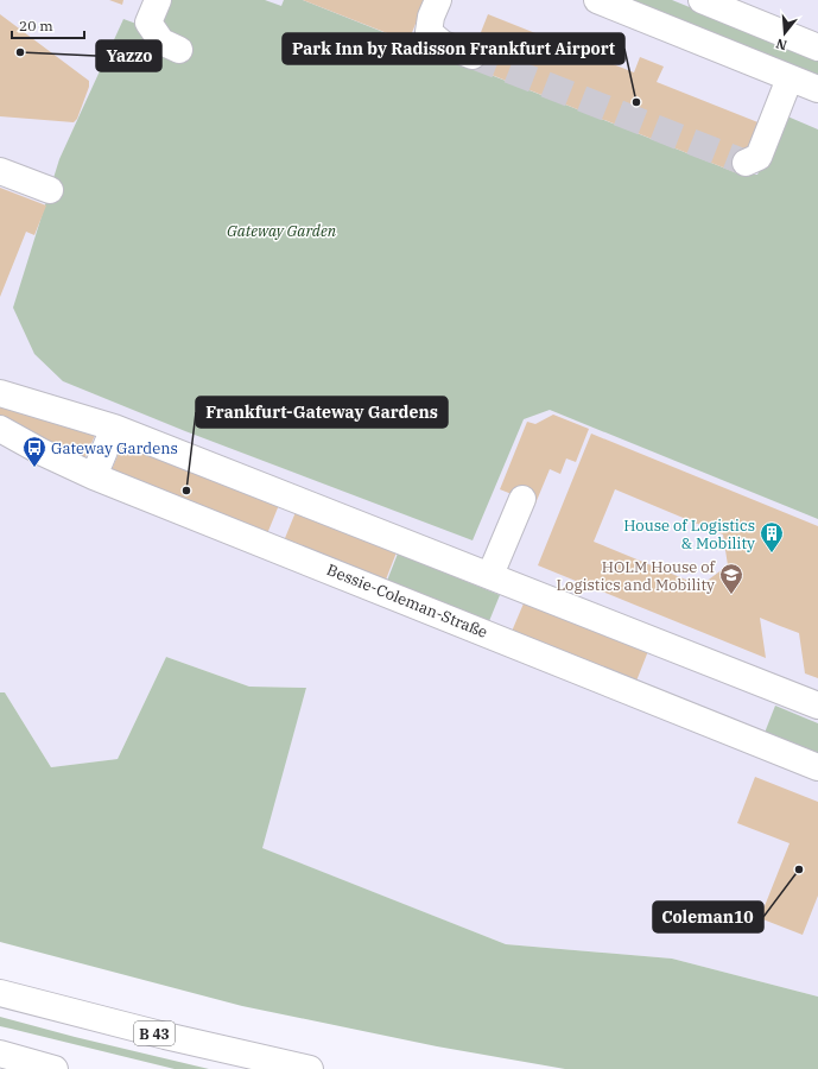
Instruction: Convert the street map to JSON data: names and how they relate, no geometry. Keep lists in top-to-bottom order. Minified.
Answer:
{"streets":{"main road":["Bessie-Coleman-Straße","B 43"]},"parks":["Gateway Garden"],"places":{"other":["Yazzo","Park Inn by Radisson Frankfurt Airport","Frankfurt-Gateway Gardens","Coleman10"],"bus stop":["Gateway Gardens"],"building":["House of Logistics & Mobility"],"school or university":["HOLM House of Logistics and Mobility"]},"scale_bar":"20 m","north":"bottom"}
